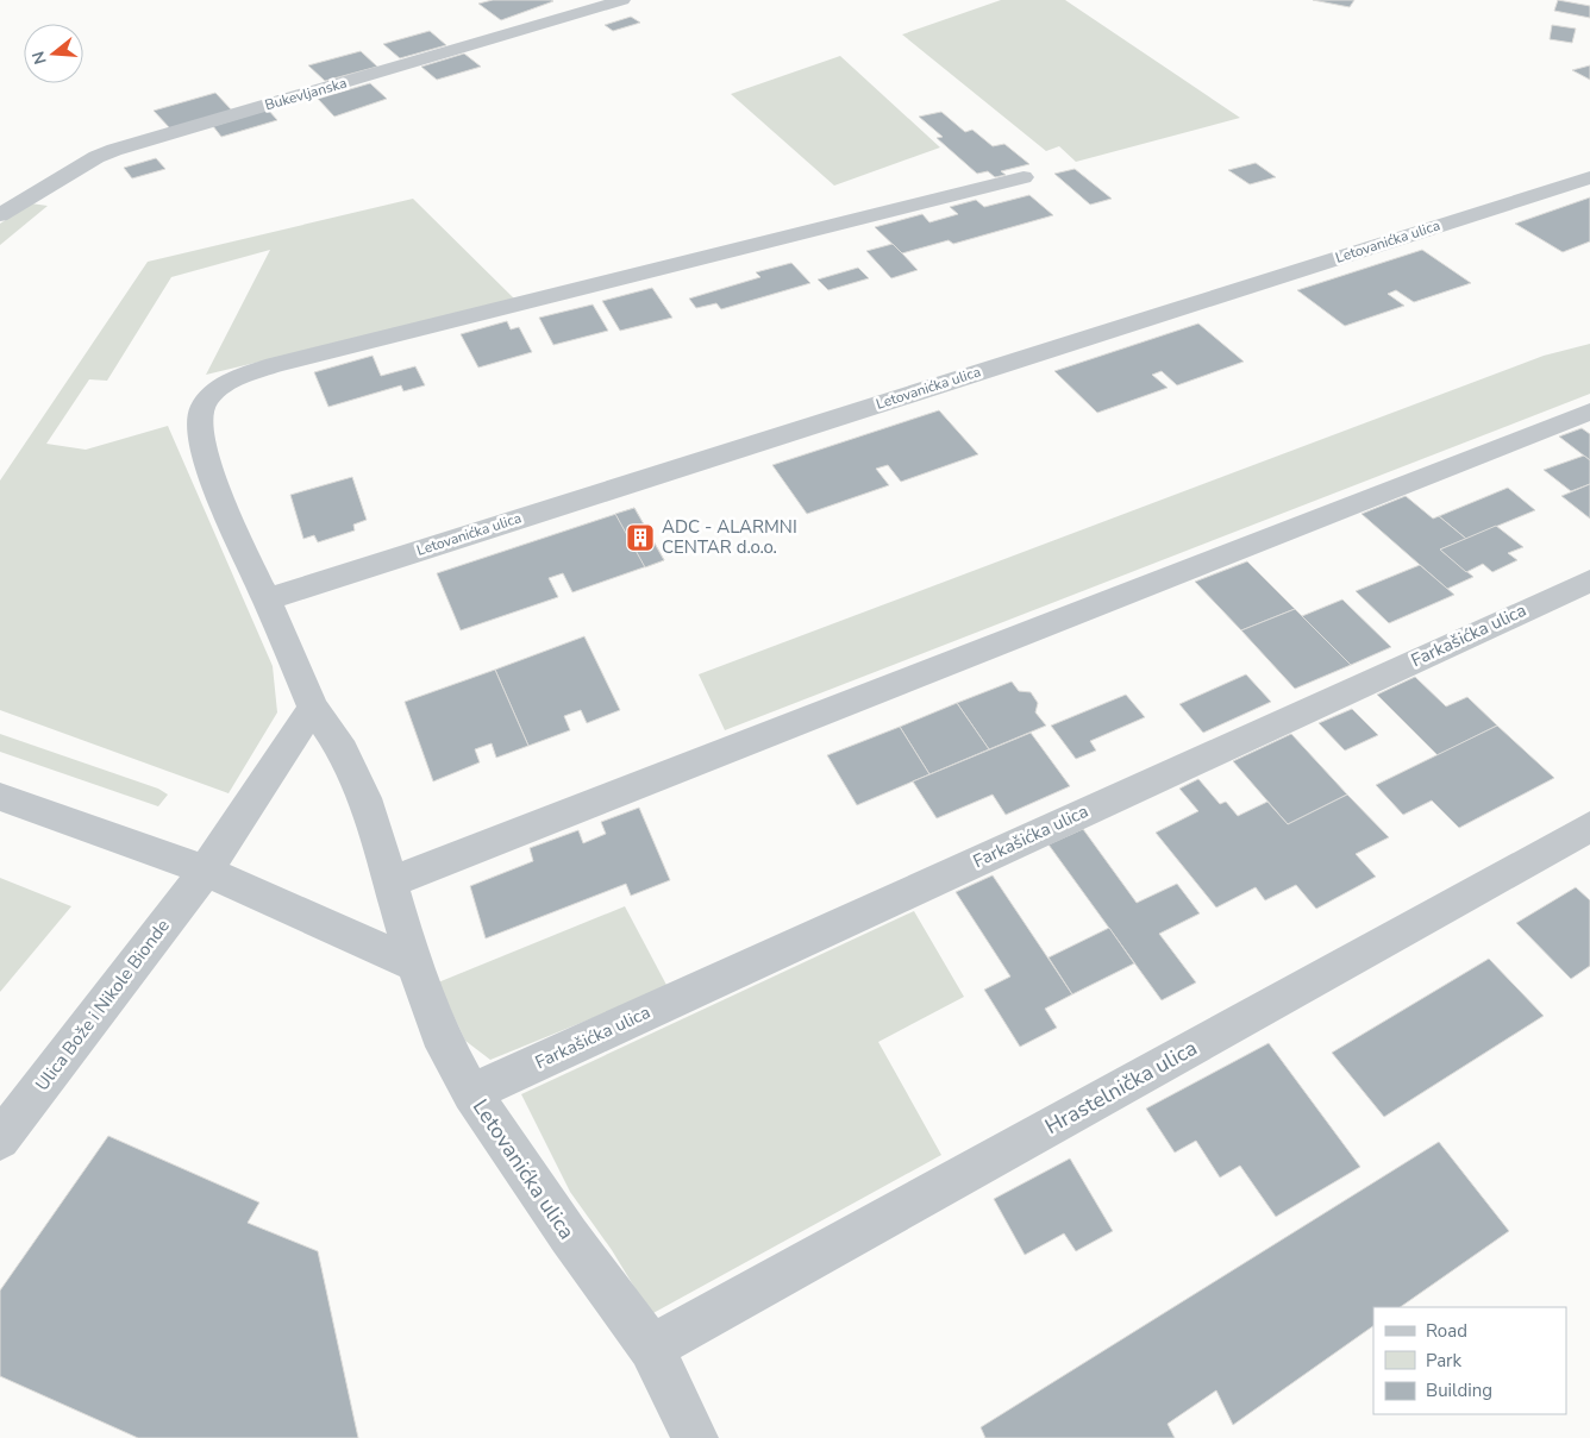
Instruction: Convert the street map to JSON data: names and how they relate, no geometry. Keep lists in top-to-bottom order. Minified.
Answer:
{"streets":{"street":["Bukevljanska","Letovanićka ulica","Farkašićka ulica","Ulica Bože i Nikole Bionde","Hrastelnička ulica"]},"crossings":[["Letovanićka ulica","Farkašićka ulica"],["Letovanićka ulica","Ulica Bože i Nikole Bionde"],["Letovanićka ulica","Hrastelnička ulica"]],"places":{"building":["ADC - ALARMNI CENTAR d.o.o."]},"legend":["Road","Park","Building"],"north":"left"}
